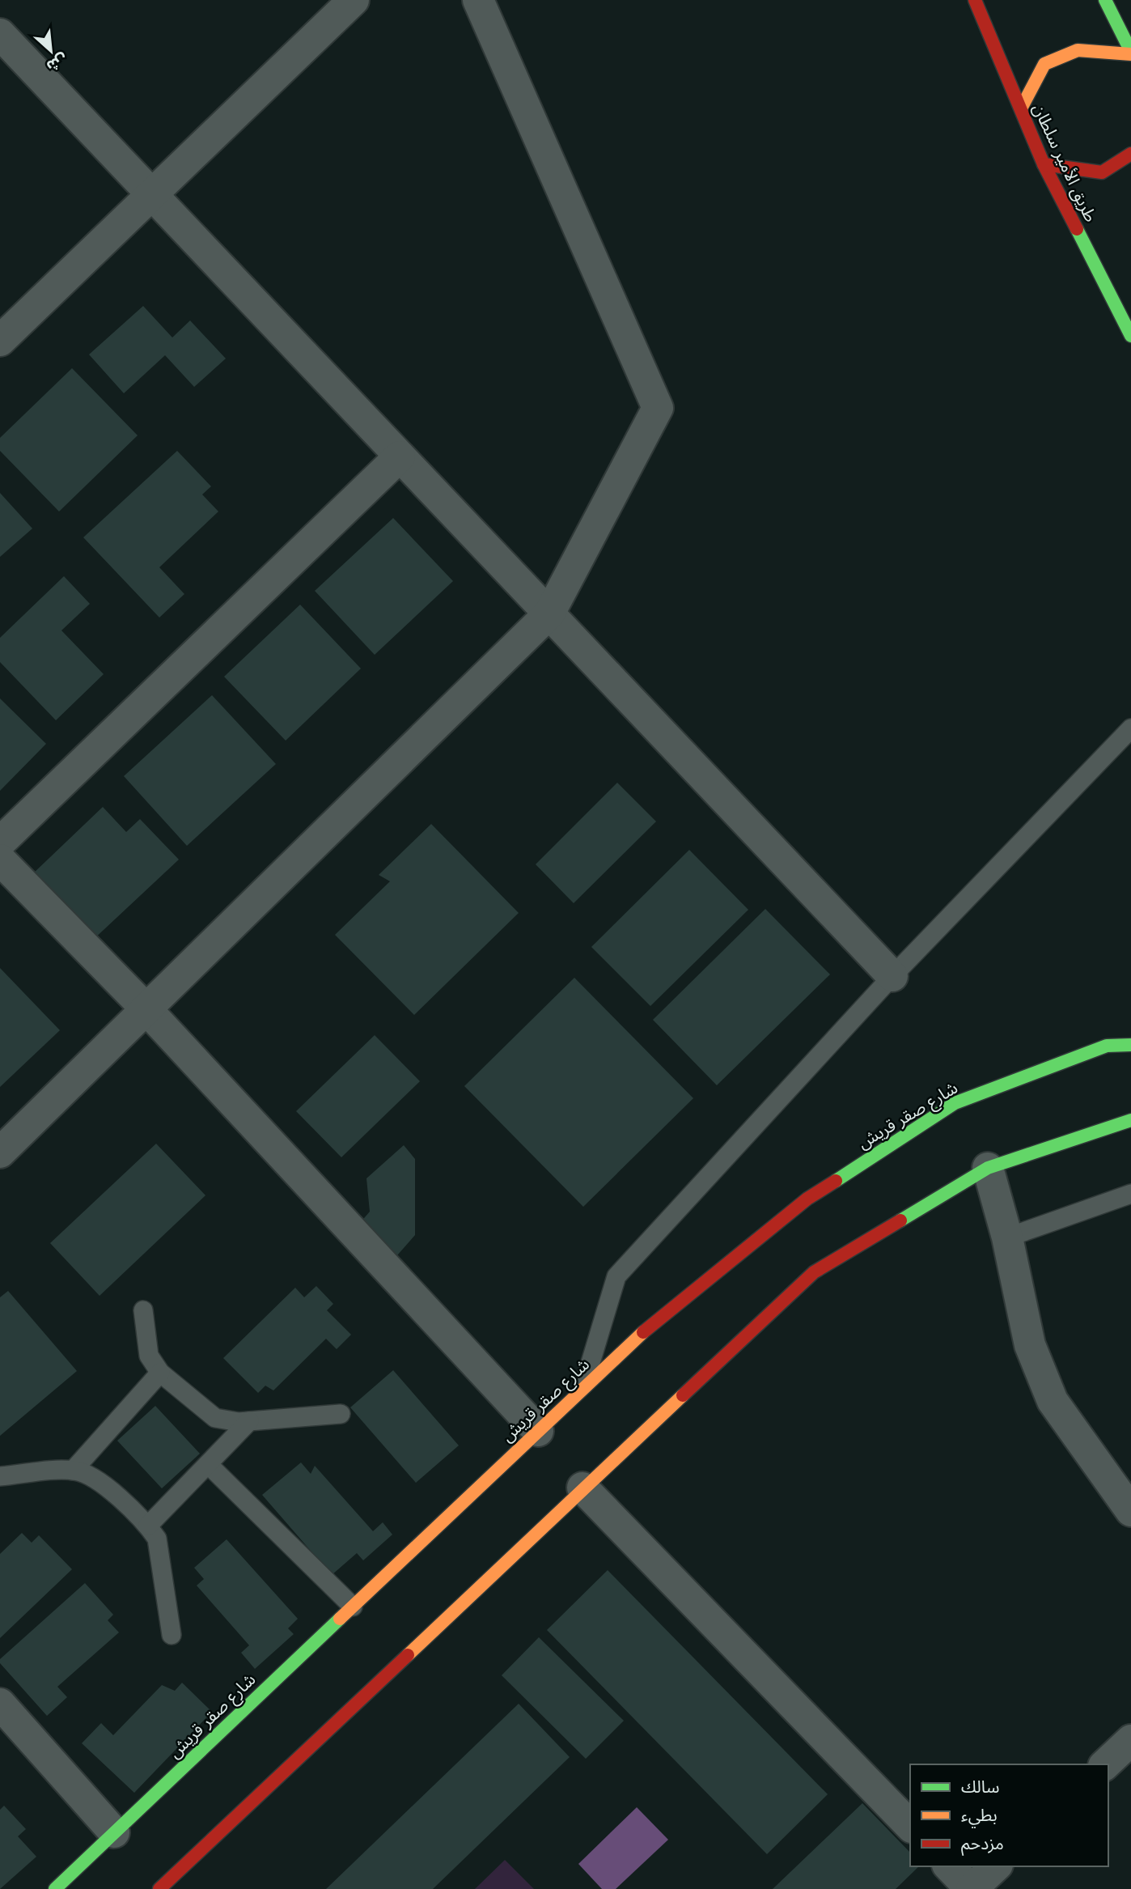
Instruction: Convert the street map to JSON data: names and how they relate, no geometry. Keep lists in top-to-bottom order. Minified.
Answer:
{"streets":{"street":["طريق الأمير سلطان","شارع صقر قريش"]},"legend":["سالك","بطيء","مزدحم"],"north":"bottom right"}
